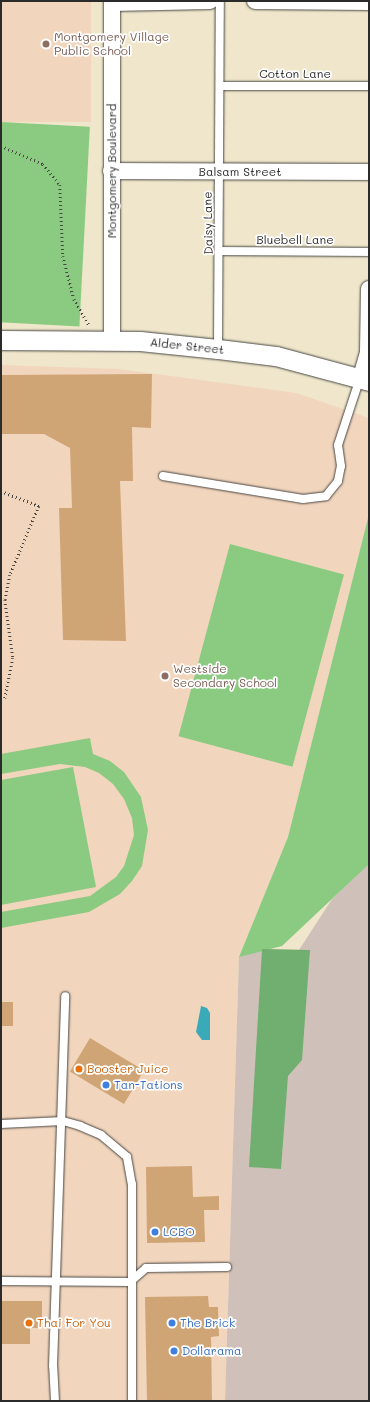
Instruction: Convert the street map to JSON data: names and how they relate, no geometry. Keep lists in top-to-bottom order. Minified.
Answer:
{"streets":{"street":["Montgomery Boulevard","Balsam Street","Alder Street"],"lane":["Cotton Lane","Daisy Lane","Bluebell Lane"]},"crossings":[["Cotton Lane","Daisy Lane"],["Montgomery Boulevard","Balsam Street"],["Montgomery Boulevard","Alder Street"],["Balsam Street","Daisy Lane"],["Daisy Lane","Bluebell Lane"],["Daisy Lane","Alder Street"]],"places":["Montgomery Village Public School","Westside Secondary School","Booster Juice","Tan-Tations","LCBO","Thai For You","The Brick","Dollarama"]}
